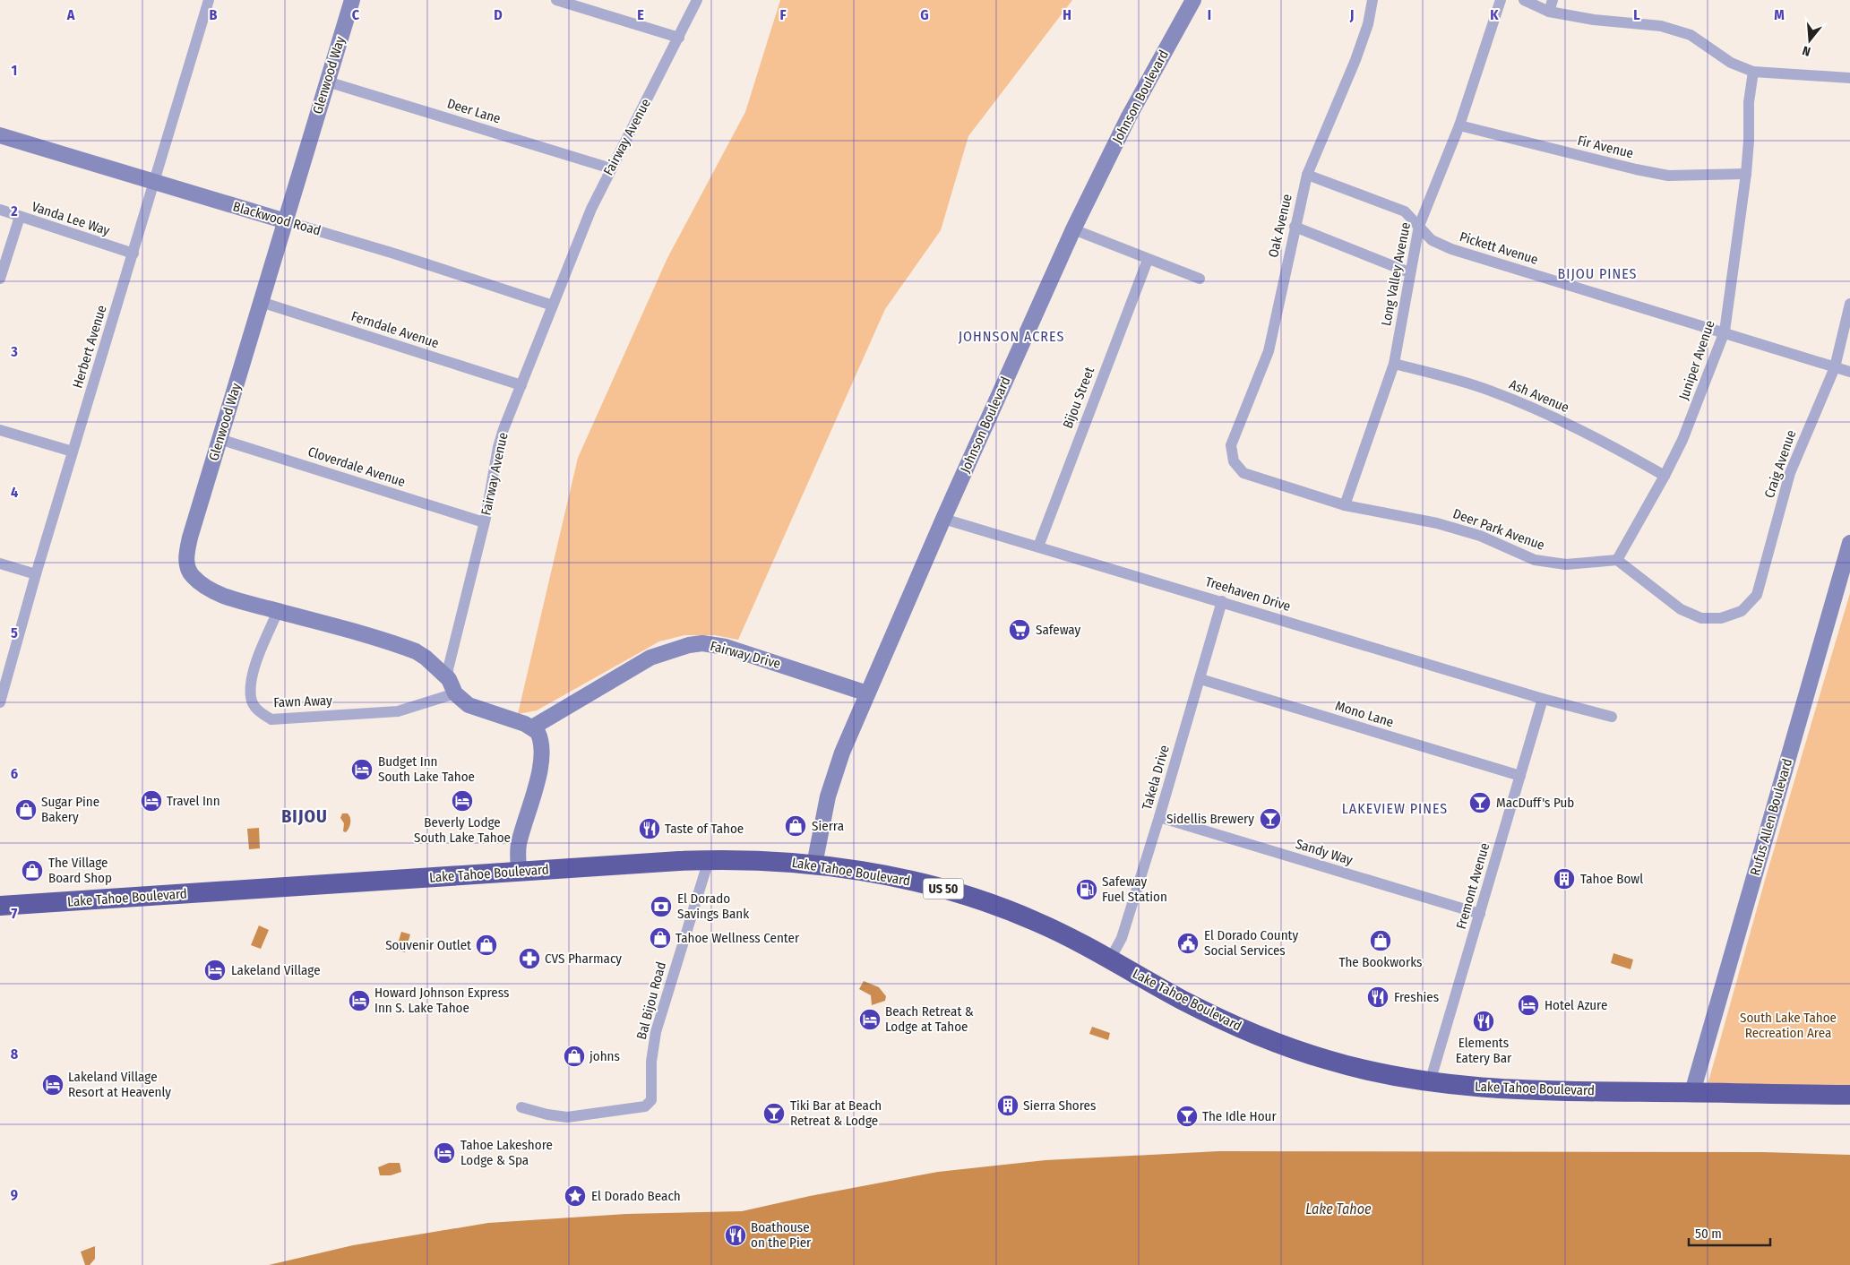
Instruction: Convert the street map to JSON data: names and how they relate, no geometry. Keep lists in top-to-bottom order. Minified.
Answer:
{"streets":{"highway":["Lake Tahoe Boulevard","US 50"],"street":["Glenwood Way","Johnson Boulevard","Deer Lane","Fairway Avenue","Fir Avenue","Vanda Lee Way","Blackwood Road","Oak Avenue","Pickett Avenue","Long Valley Avenue","Ferndale Avenue","Herbert Avenue","Juniper Avenue","Ash Avenue","Bijou Street","Craig Avenue","Cloverdale Avenue","Deer Park Avenue","Treehaven Drive","Fairway Drive","Fawn Away","Mono Lane","Takela Drive","Rufus Allen Boulevard","Sandy Way","Fremont Avenue","Bal Bijou Road"]},"crossings":[["Glenwood Way","Deer Lane"],["Glenwood Way","Fairway Avenue"],["Glenwood Way","Blackwood Road"],["Glenwood Way","Ferndale Avenue"],["Glenwood Way","Cloverdale Avenue"],["Glenwood Way","Fawn Away"],["Johnson Boulevard","Treehaven Drive"],["Johnson Boulevard","Fairway Drive"],["Johnson Boulevard","Lake Tahoe Boulevard"],["Deer Lane","Fairway Avenue"],["Fairway Avenue","Blackwood Road"],["Fairway Avenue","Ferndale Avenue"],["Fairway Avenue","Cloverdale Avenue"],["Fairway Avenue","Fairway Drive"],["Fairway Avenue","Fawn Away"],["Fir Avenue","Long Valley Avenue"],["Fir Avenue","Juniper Avenue"],["Vanda Lee Way","Herbert Avenue"],["Blackwood Road","Herbert Avenue"],["Oak Avenue","Pickett Avenue"],["Oak Avenue","Deer Park Avenue"],["Pickett Avenue","Long Valley Avenue"],["Pickett Avenue","Juniper Avenue"],["Pickett Avenue","Craig Avenue"],["Long Valley Avenue","Ash Avenue"],["Long Valley Avenue","Deer Park Avenue"],["Juniper Avenue","Ash Avenue"],["Juniper Avenue","Craig Avenue"],["Juniper Avenue","Deer Park Avenue"],["Bijou Street","Treehaven Drive"],["Craig Avenue","Deer Park Avenue"],["Treehaven Drive","Takela Drive"],["Treehaven Drive","Fremont Avenue"],["Mono Lane","Takela Drive"],["Mono Lane","Fremont Avenue"],["Takela Drive","Sandy Way"],["Takela Drive","Lake Tahoe Boulevard"],["Rufus Allen Boulevard","Lake Tahoe Boulevard"],["Sandy Way","Fremont Avenue"],["Lake Tahoe Boulevard","Fremont Avenue"],["Lake Tahoe Boulevard","Bal Bijou Road"]],"districts":["BIJOU PINES","JOHNSON ACRES","LAKEVIEW PINES","BIJOU"],"water":["Lake Tahoe"],"parks":["South Lake Tahoe Recreation Area"],"places":{"supermarket":["Safeway"],"hotel":["Budget Inn South Lake Tahoe","Travel Inn","Beverly Lodge South Lake Tahoe","Lakeland Village","Howard Johnson Express Inn S. Lake Tahoe","Hotel Azure","Beach Retreat & Lodge at Tahoe","Lakeland Village Resort at Heavenly","Tahoe Lakeshore Lodge & Spa"],"bar":["MacDuff's Pub","Sidellis Brewery","Tiki Bar at Beach Retreat & Lodge","The Idle Hour"],"shop":["Sugar Pine Bakery","Sierra","The Village Board Shop","Tahoe Wellness Center","The Bookworks","Souvenir Outlet","johns"],"restaurant":["Taste of Tahoe","Freshies","Elements Eatery Bar","Boathouse on the Pier"],"building":["Tahoe Bowl","Sierra Shores"],"fuel station":["Safeway Fuel Station"],"bank":["El Dorado Savings Bank"],"public building":["El Dorado County Social Services"],"pharmacy":["CVS Pharmacy"],"place":["El Dorado Beach"]},"scale_bar":"50 m","north":"bottom","grid":{"columns":["A","B","C","D","E","F","G","H","I","J","K","L","M"],"rows":["1","2","3","4","5","6","7","8","9"]}}
